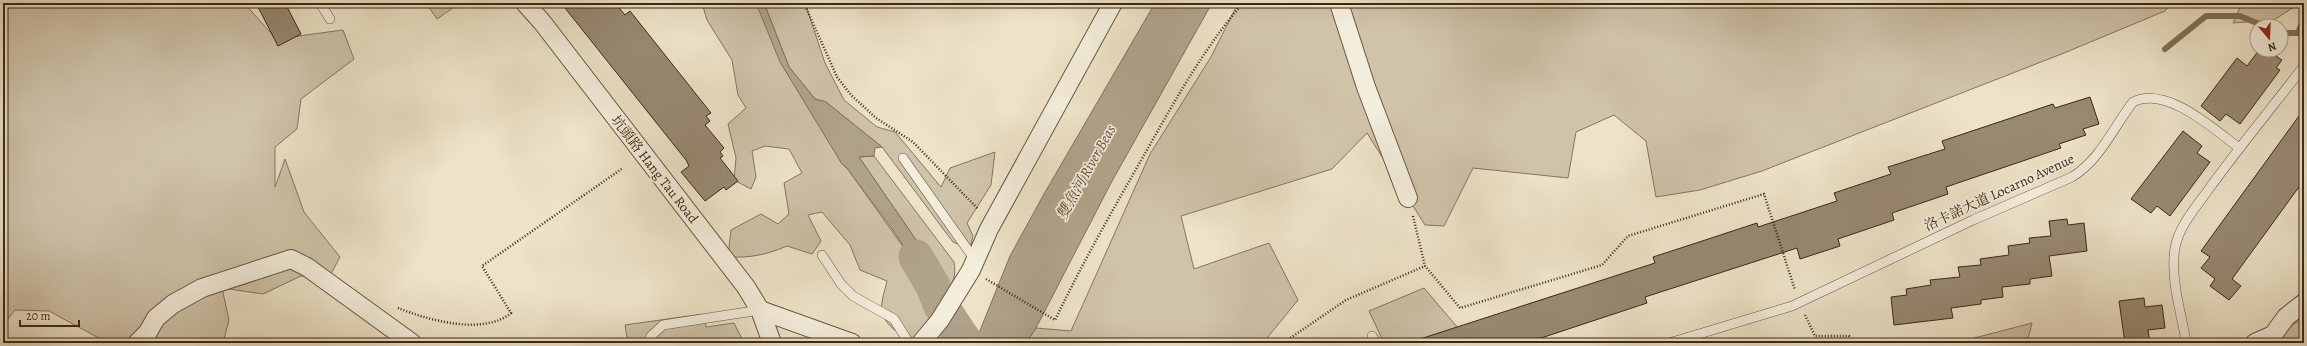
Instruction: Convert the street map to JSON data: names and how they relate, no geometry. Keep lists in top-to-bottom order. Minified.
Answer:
{"streets":{"street":["坑頭路 Hang Tau Road"],"lane":["洛卡諾大道 Locarno Avenue"]},"water":["雙魚河 River Beas"],"scale_bar":"20 m","north":"bottom"}
